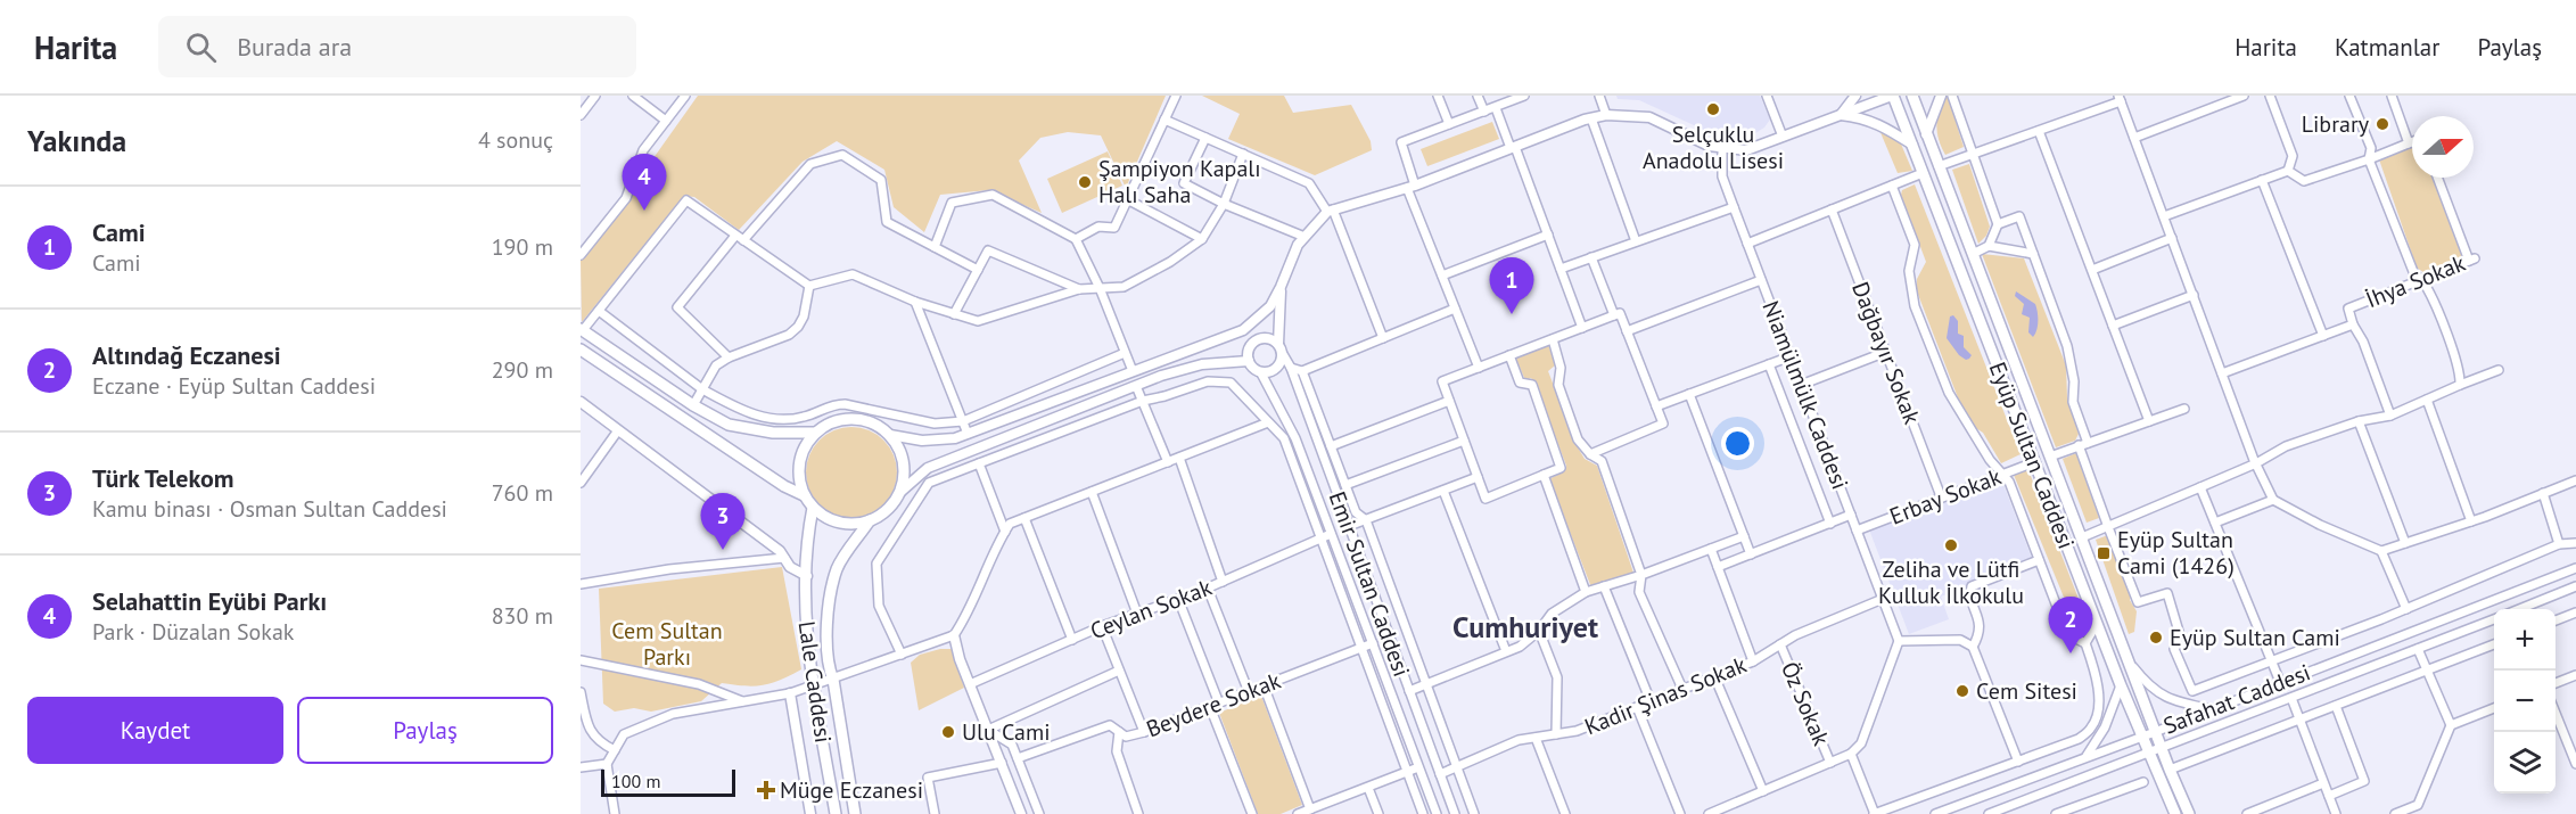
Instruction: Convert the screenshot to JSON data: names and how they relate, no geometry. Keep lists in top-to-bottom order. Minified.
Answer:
{"streets":{"main road":["Eyüp Sultan Caddesi","Lale Caddesi"],"street":["İhya Sokak","Dağbayır Sokak","Niamülmülk Caddesi","Erbay Sokak","Emir Sultan Caddesi","Ceylan Sokak","Kadir Şinas Sokak","Safahat Caddesi","Öz Sokak","Beydere Sokak"]},"crossings":[["Dağbayır Sokak","Erbay Sokak"],["Niamülmülk Caddesi","Erbay Sokak"],["Niamülmülk Caddesi","Kadir Şinas Sokak"],["Eyüp Sultan Caddesi","Erbay Sokak"],["Eyüp Sultan Caddesi","Safahat Caddesi"],["Emir Sultan Caddesi","Ceylan Sokak"],["Emir Sultan Caddesi","Kadir Şinas Sokak"],["Emir Sultan Caddesi","Beydere Sokak"],["Kadir Şinas Sokak","Öz Sokak"]],"districts":["Cumhuriyet"],"parks":["Cem Sultan Parkı"],"places":{"other":["Selçuklu Anadolu Lisesi","Library","Şampiyon Kapalı Halı Saha","Zeliha ve Lütfi Kulluk İlkokulu","Eyüp Sultan Cami","Cem Sitesi","Ulu Cami"],"transit":["Eyüp Sultan Cami (1426)"],"health":["Müge Eczanesi"]},"scale_bar":"100 m","north":"right","page":{"header":"Harita","search":"Burada ara","nav":["Harita","Katmanlar","Paylaş"],"heading":["Yakında","4 sonuç"],"pins":["4","1","3","2"],"list":[{"mark":"1","name":"Cami","note":"Cami","value":"190 m"},{"mark":"2","name":"Altındağ Eczanesi","note":"Eczane · Eyüp Sultan Caddesi","value":"290 m"},{"mark":"3","name":"Türk Telekom","note":"Kamu binası · Osman Sultan Caddesi","value":"760 m"},{"mark":"4","name":"Selahattin Eyübi Parkı","note":"Park · Düzalan Sokak","value":"830 m"}],"map_buttons":["+","−"],"buttons":["Kaydet","Paylaş"],"scale":"100 m"}}
